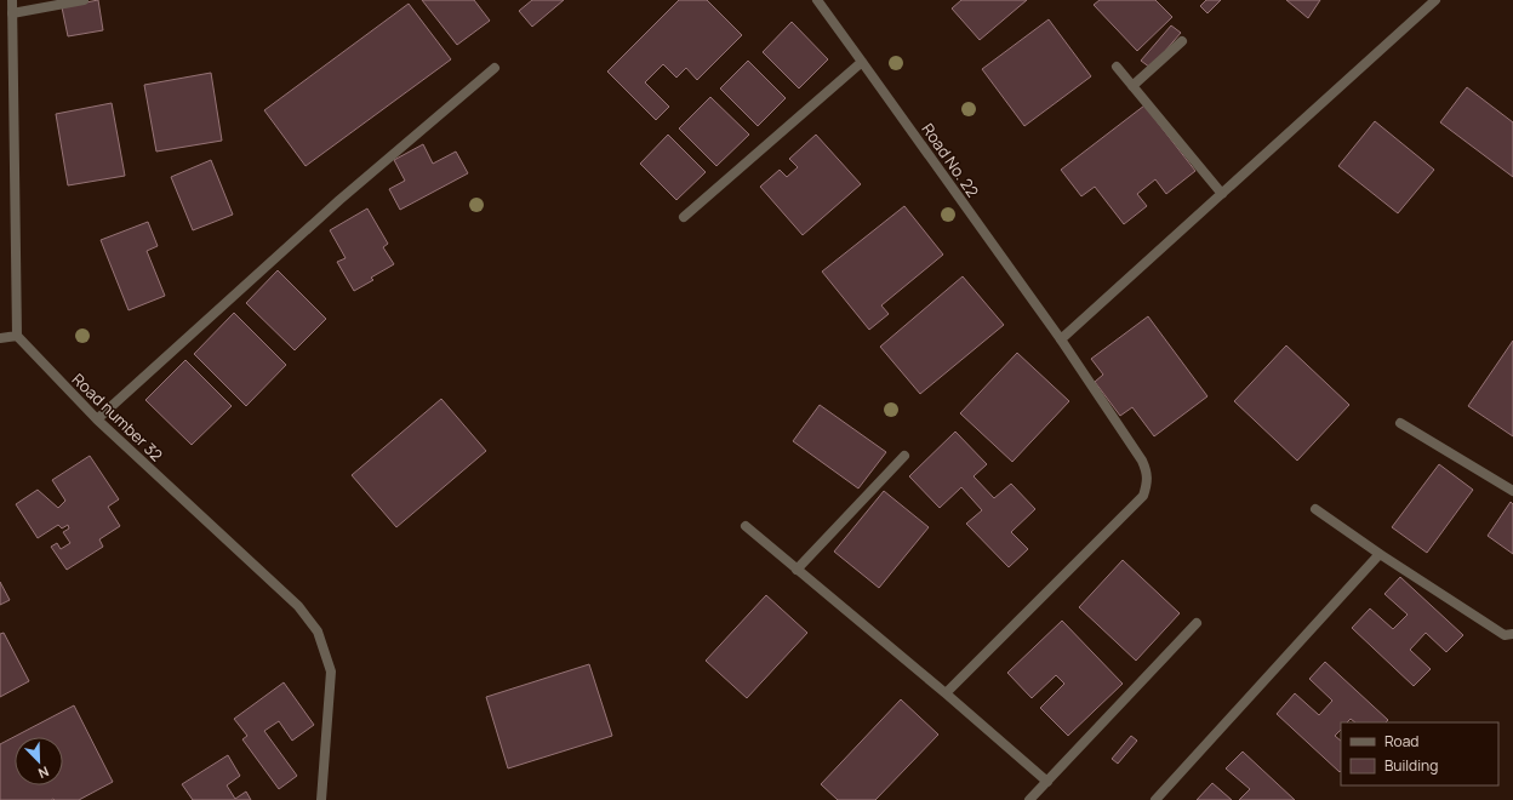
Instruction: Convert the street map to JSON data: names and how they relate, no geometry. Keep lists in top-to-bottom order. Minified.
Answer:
{"streets":{"street":["Road No. 22","Road number 32"]},"legend":["Road","Building"],"north":"bottom right"}
